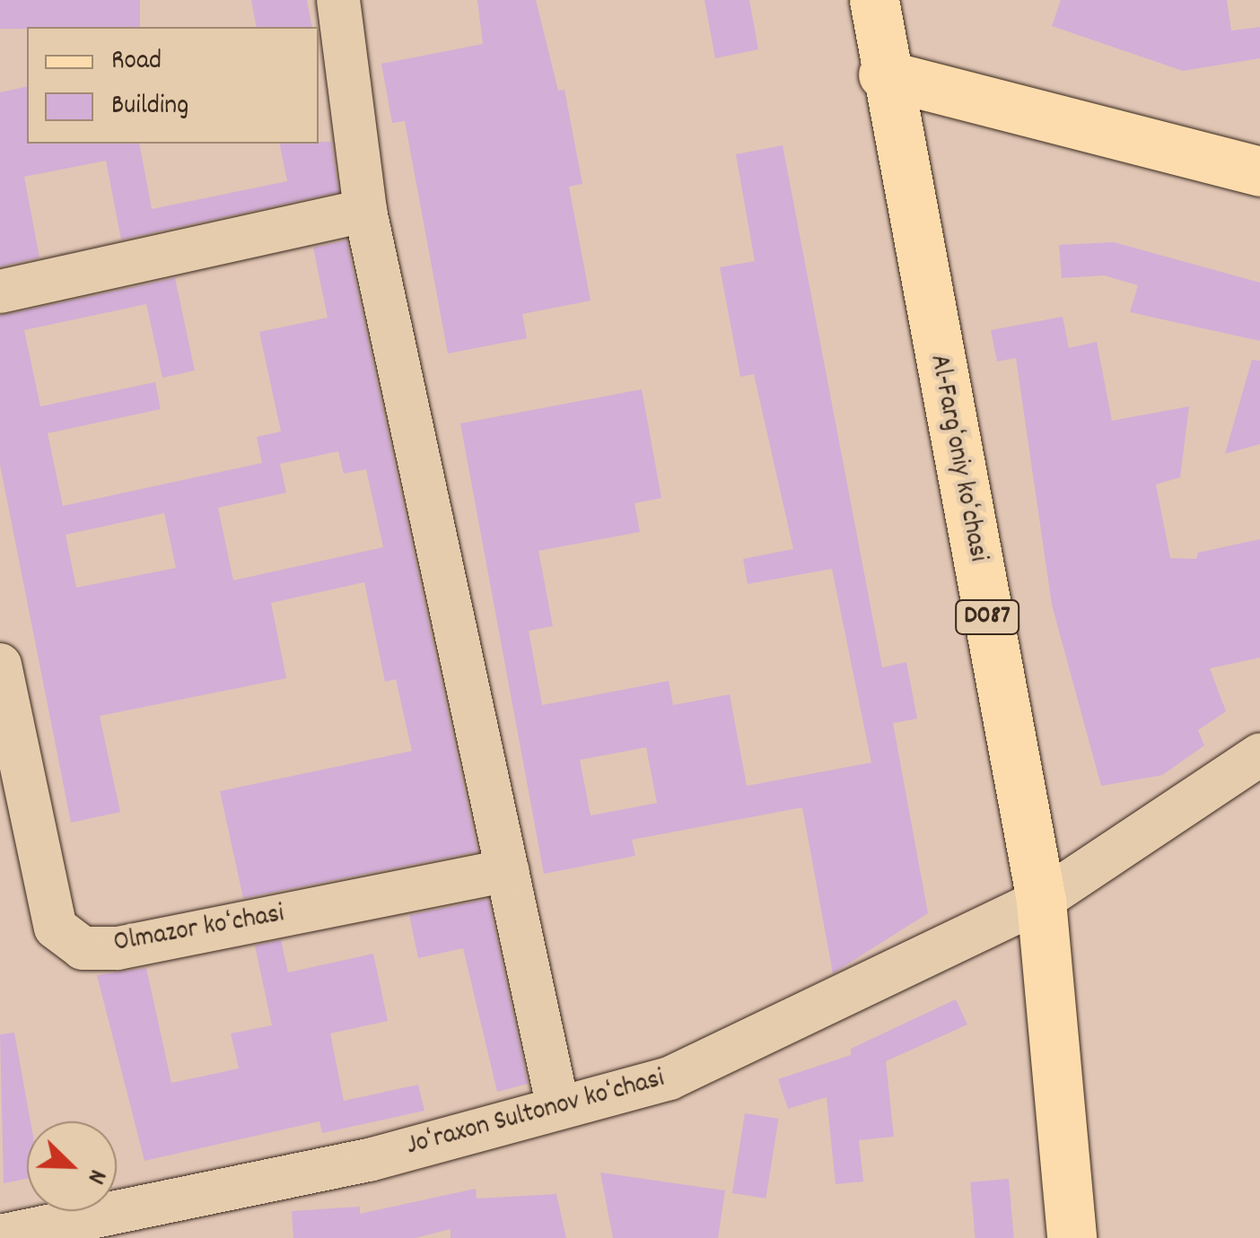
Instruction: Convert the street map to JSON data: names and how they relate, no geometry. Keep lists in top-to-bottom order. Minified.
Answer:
{"streets":{"main road":["Al-Fargʻoniy koʻchasi","D087"],"street":["Olmazor koʻchasi","Joʻraxon Sultonov koʻchasi"]},"crossings":[["Al-Fargʻoniy koʻchasi","Joʻraxon Sultonov koʻchasi"]],"legend":["Road","Building"],"north":"bottom right"}
